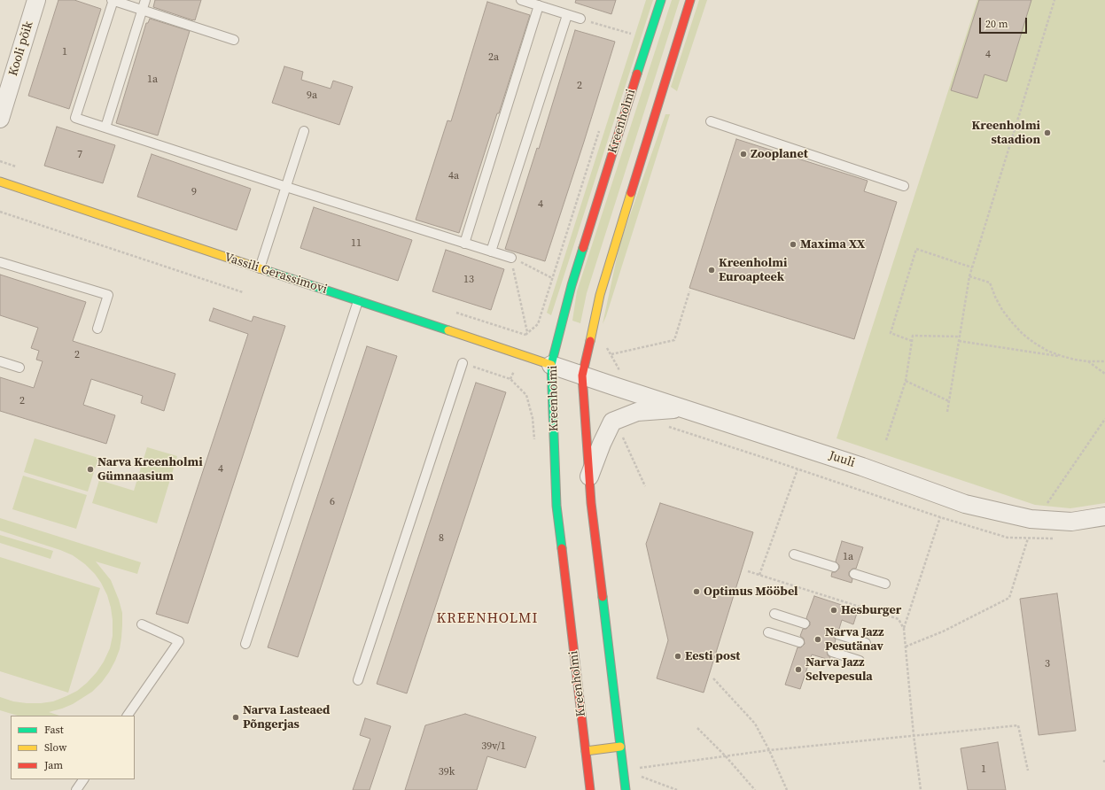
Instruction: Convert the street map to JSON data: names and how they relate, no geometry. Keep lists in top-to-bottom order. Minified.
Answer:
{"streets":{"main road":["Kreenholmi","Vassili Gerassimovi"],"street":["Kooli põik","Juuli"]},"crossings":[["Kreenholmi","Vassili Gerassimovi"],["Kreenholmi","Juuli"],["Vassili Gerassimovi","Juuli"]],"districts":["KREENHOLMI"],"places":["Kreenholmi staadion","Zooplanet","Maxima XX","Kreenholmi Euroapteek","Narva Kreenholmi Gümnaasium","Optimus Mööbel","Hesburger","Narva Jazz Pesutänav","Eesti post","Narva Jazz Selvepesula","Narva Lasteaed Põngerjas"],"house_numbers":["1","4","2a","1a","2","9a","7","4a","9","4","11","13","2","2","4","6","8","1a","3","39v/1","1","39k"],"legend":["Fast","Slow","Jam"],"scale_bar":"20 m"}
